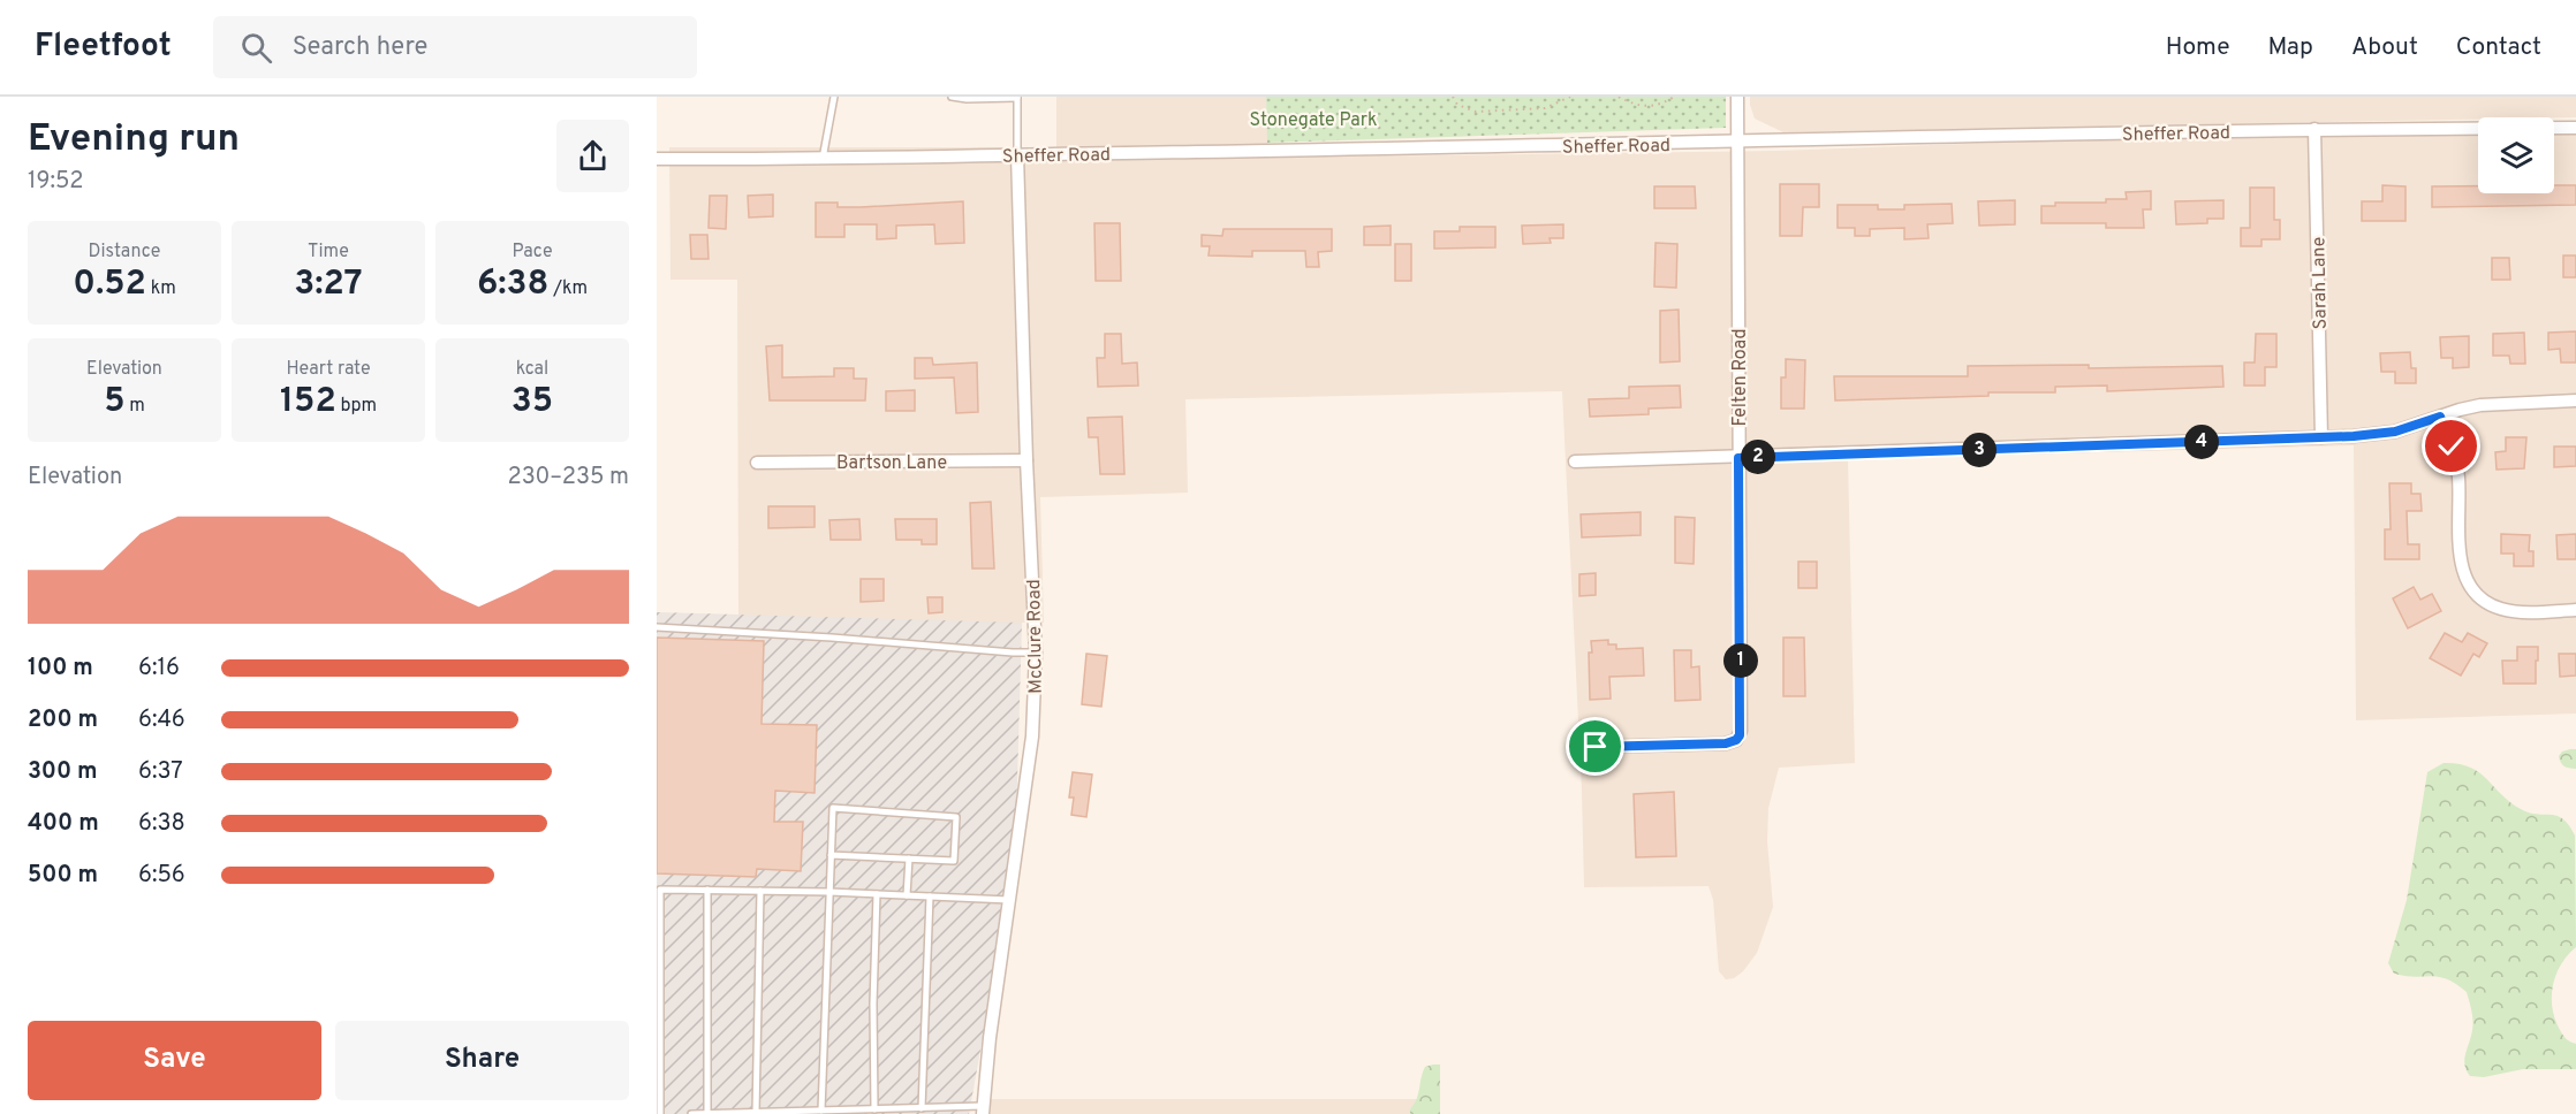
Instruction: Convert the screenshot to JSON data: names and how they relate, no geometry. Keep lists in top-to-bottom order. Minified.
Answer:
{"streets":{"street":["Sheffer Road","Sarah Lane","Felten Road","Bartson Lane","McClure Road"]},"crossings":[["Sheffer Road","Sarah Lane"],["Sheffer Road","Felten Road"],["Sheffer Road","McClure Road"],["Bartson Lane","McClure Road"]],"parks":["Stonegate Park"],"page":{"header":"Fleetfoot","search":"Search here","nav":["Home","Map","About","Contact"],"heading":["Evening run","19:52"],"stats":[["Distance","0.52 km"],["Time","3:27"],["Pace","6:38 /km"],["Elevation","5 m"],["Heart rate","152 bpm"],["kcal","35"]],"pins":["4","3","2","1"],"chart":["Elevation","230–235 m"],"list":[{"name":"100 m","note":"6:16"},{"name":"200 m","note":"6:46"},{"name":"300 m","note":"6:37"},{"name":"400 m","note":"6:38"},{"name":"500 m","note":"6:56"}],"buttons":["Save","Share"]}}
